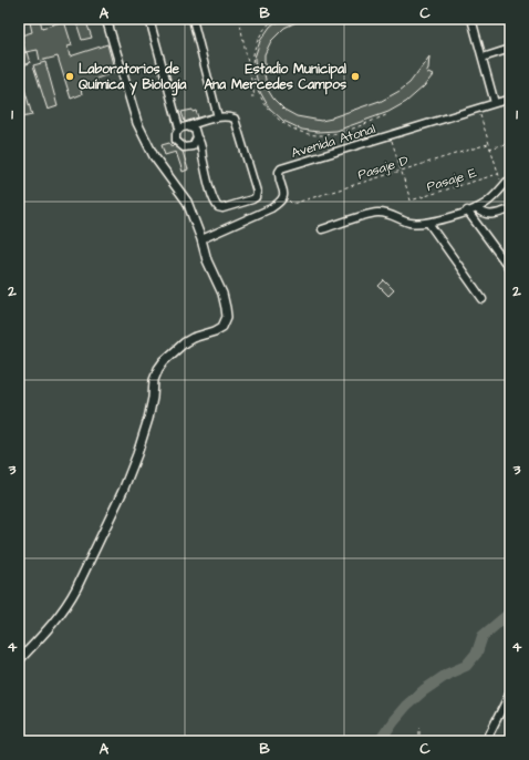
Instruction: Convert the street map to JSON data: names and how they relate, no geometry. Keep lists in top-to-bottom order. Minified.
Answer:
{"streets":{"street":["Avenida Atonal"],"path":["Pasaje D","Pasaje E"]},"crossings":[["Avenida Atonal","Pasaje D"],["Pasaje D","Pasaje E"]],"places":["Laboratorios de Química y Biología","Estadio Municipal Ana Mercedes Campos"],"grid":{"columns":["A","B","C"],"rows":["1","2","3","4"]}}
